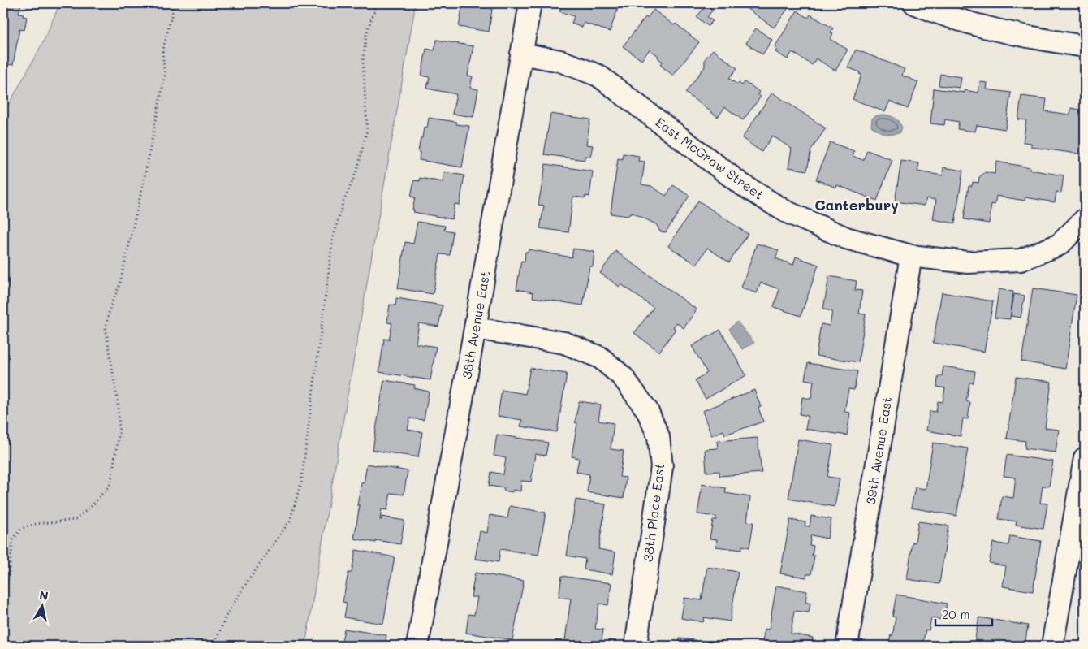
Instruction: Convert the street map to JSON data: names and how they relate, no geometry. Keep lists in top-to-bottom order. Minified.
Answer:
{"streets":{"street":["East McGraw Street","38th Avenue East","39th Avenue East","38th Place East"]},"crossings":[["East McGraw Street","38th Avenue East"],["East McGraw Street","39th Avenue East"],["38th Avenue East","38th Place East"]],"districts":["Canterbury"],"scale_bar":"20 m","north":"top"}
